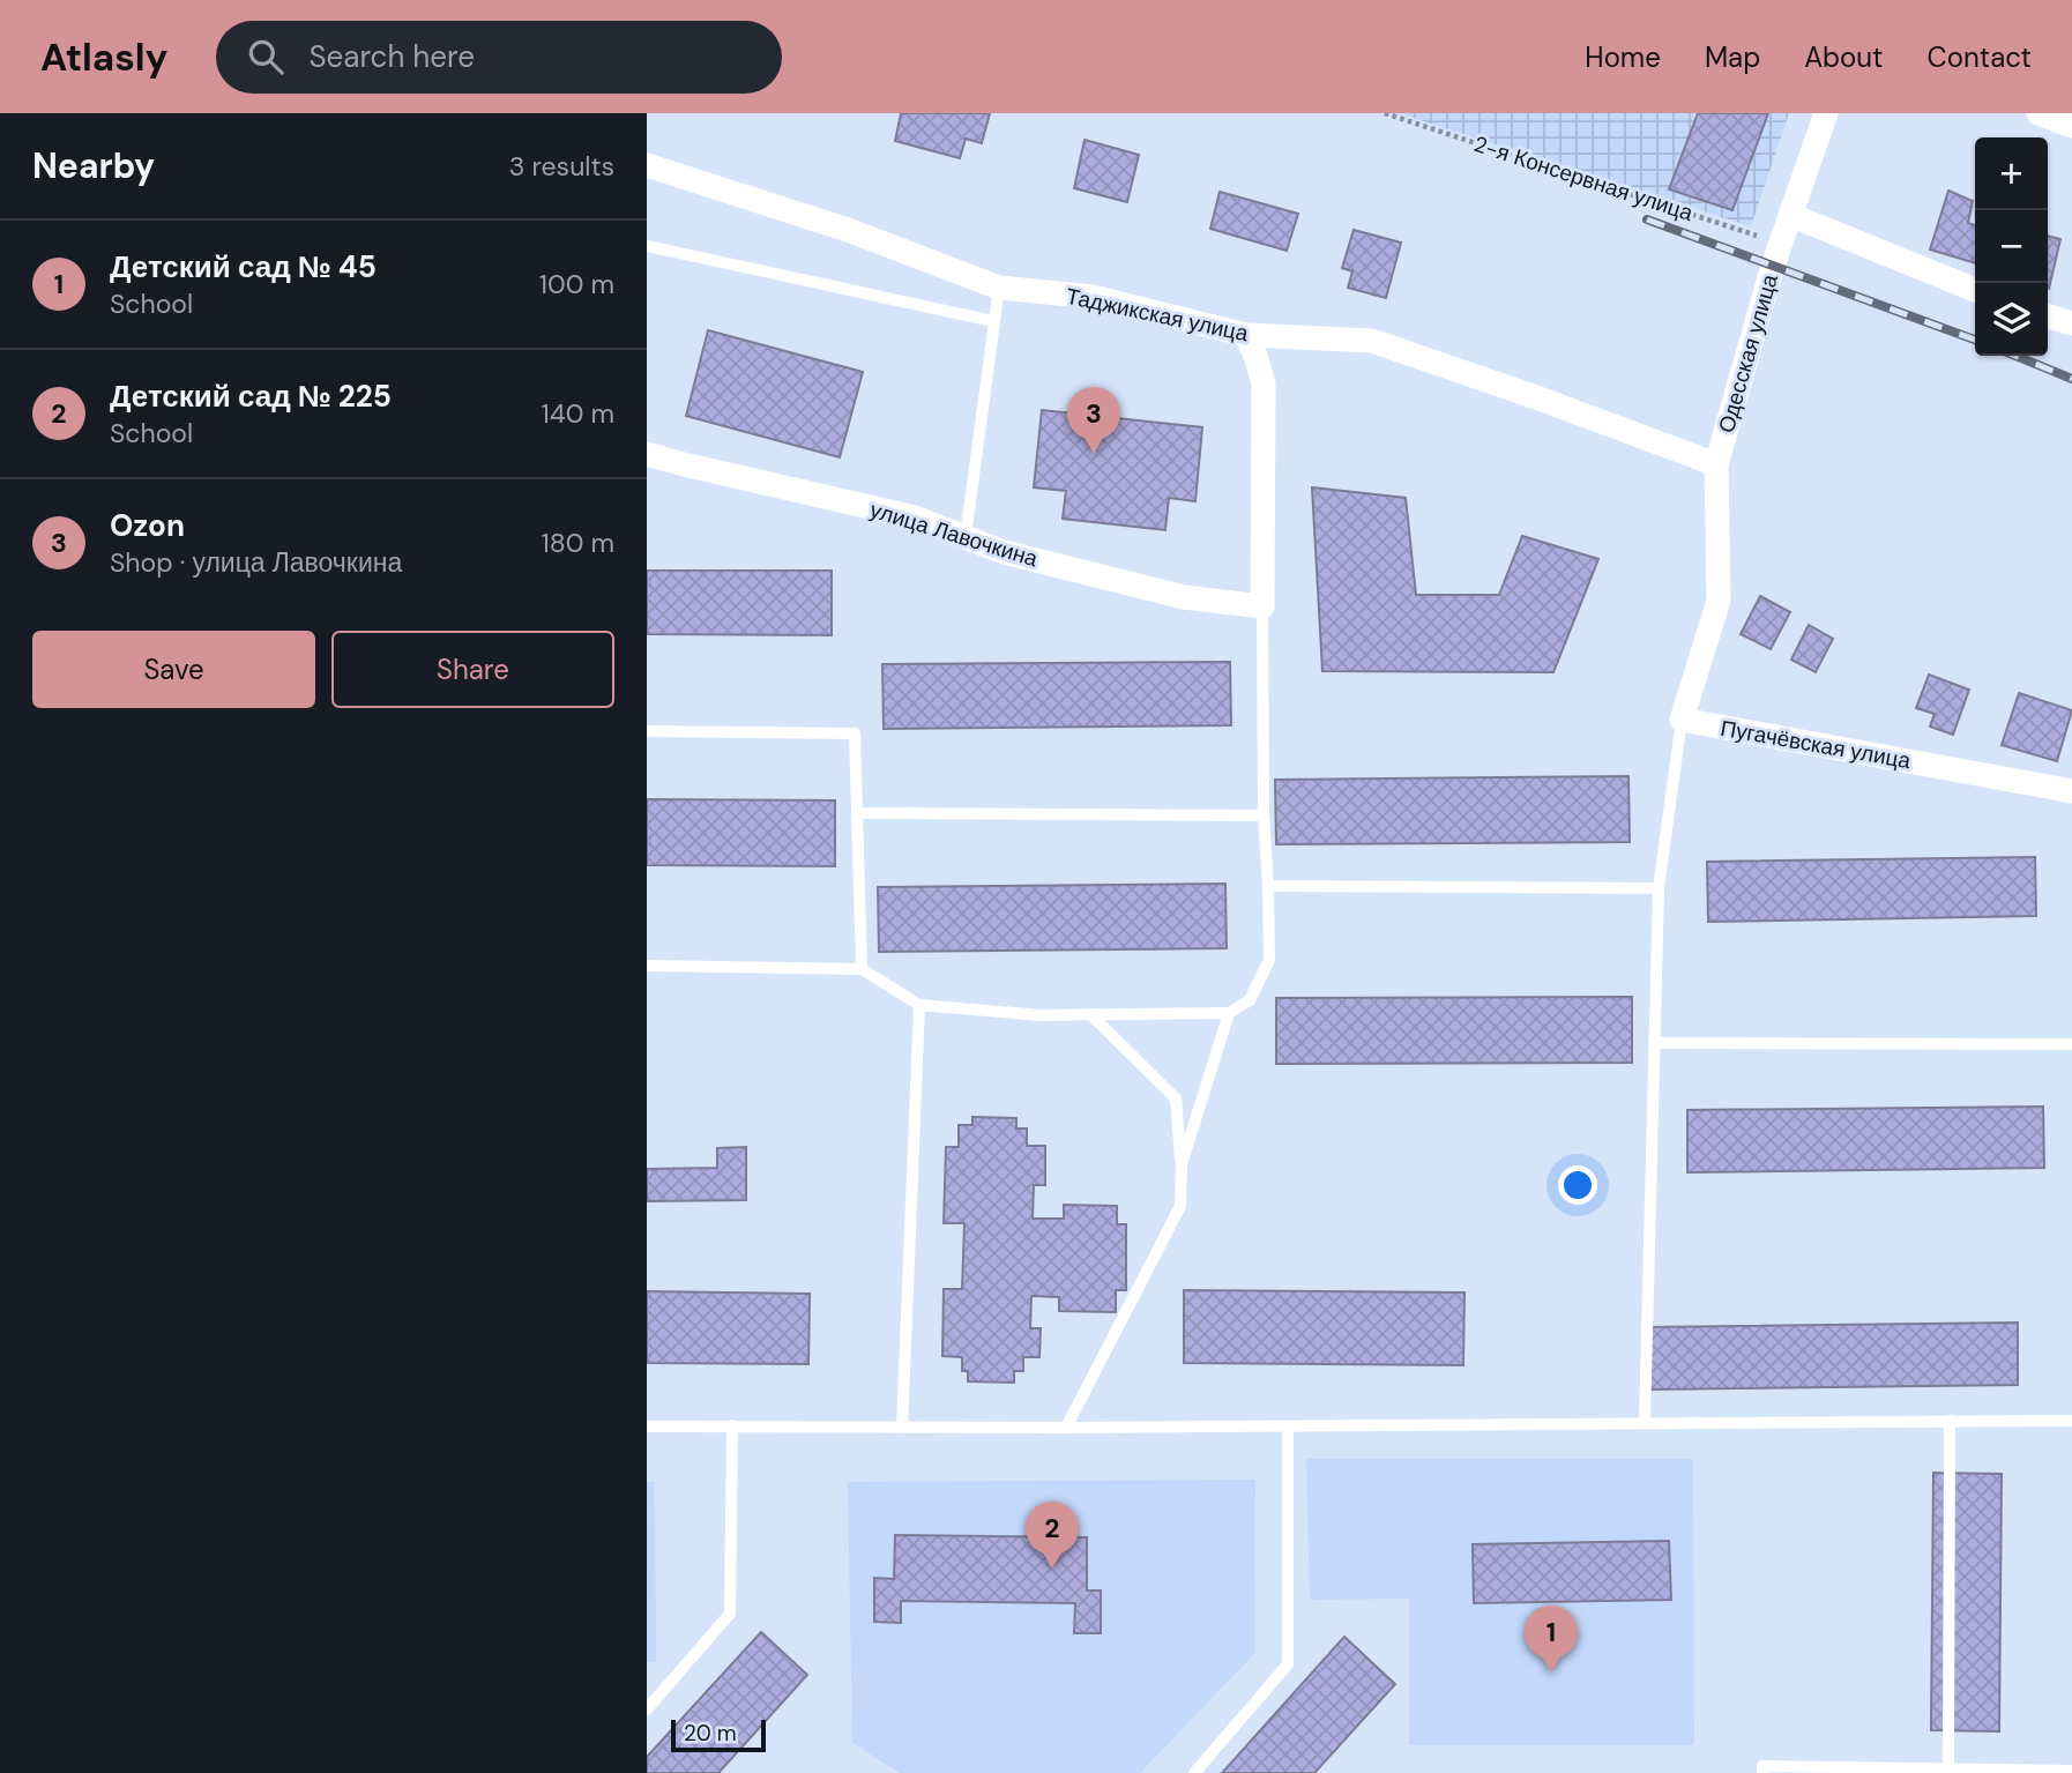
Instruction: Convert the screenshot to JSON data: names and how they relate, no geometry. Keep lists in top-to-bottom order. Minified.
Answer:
{"streets":{"street":["Таджикская улица","Одесская улица","улица Лавочкина","Пугачёвская улица"],"path":["2-я Консервная улица"]},"crossings":[["2-я Консервная улица","Одесская улица"],["Таджикская улица","Одесская улица"],["Одесская улица","Пугачёвская улица"]],"scale_bar":"20 m","page":{"header":"Atlasly","search":"Search here","nav":["Home","Map","About","Contact"],"heading":["Nearby","3 results"],"map_buttons":["+","−"],"list":[{"mark":"1","name":"Детский сад № 45","note":"School","value":"100 m"},{"mark":"2","name":"Детский сад № 225","note":"School","value":"140 m"},{"mark":"3","name":"Ozon","note":"Shop · улица Лавочкина","value":"180 m"}],"pins":["3","2","1"],"buttons":["Save","Share"],"scale":"20 m"}}
